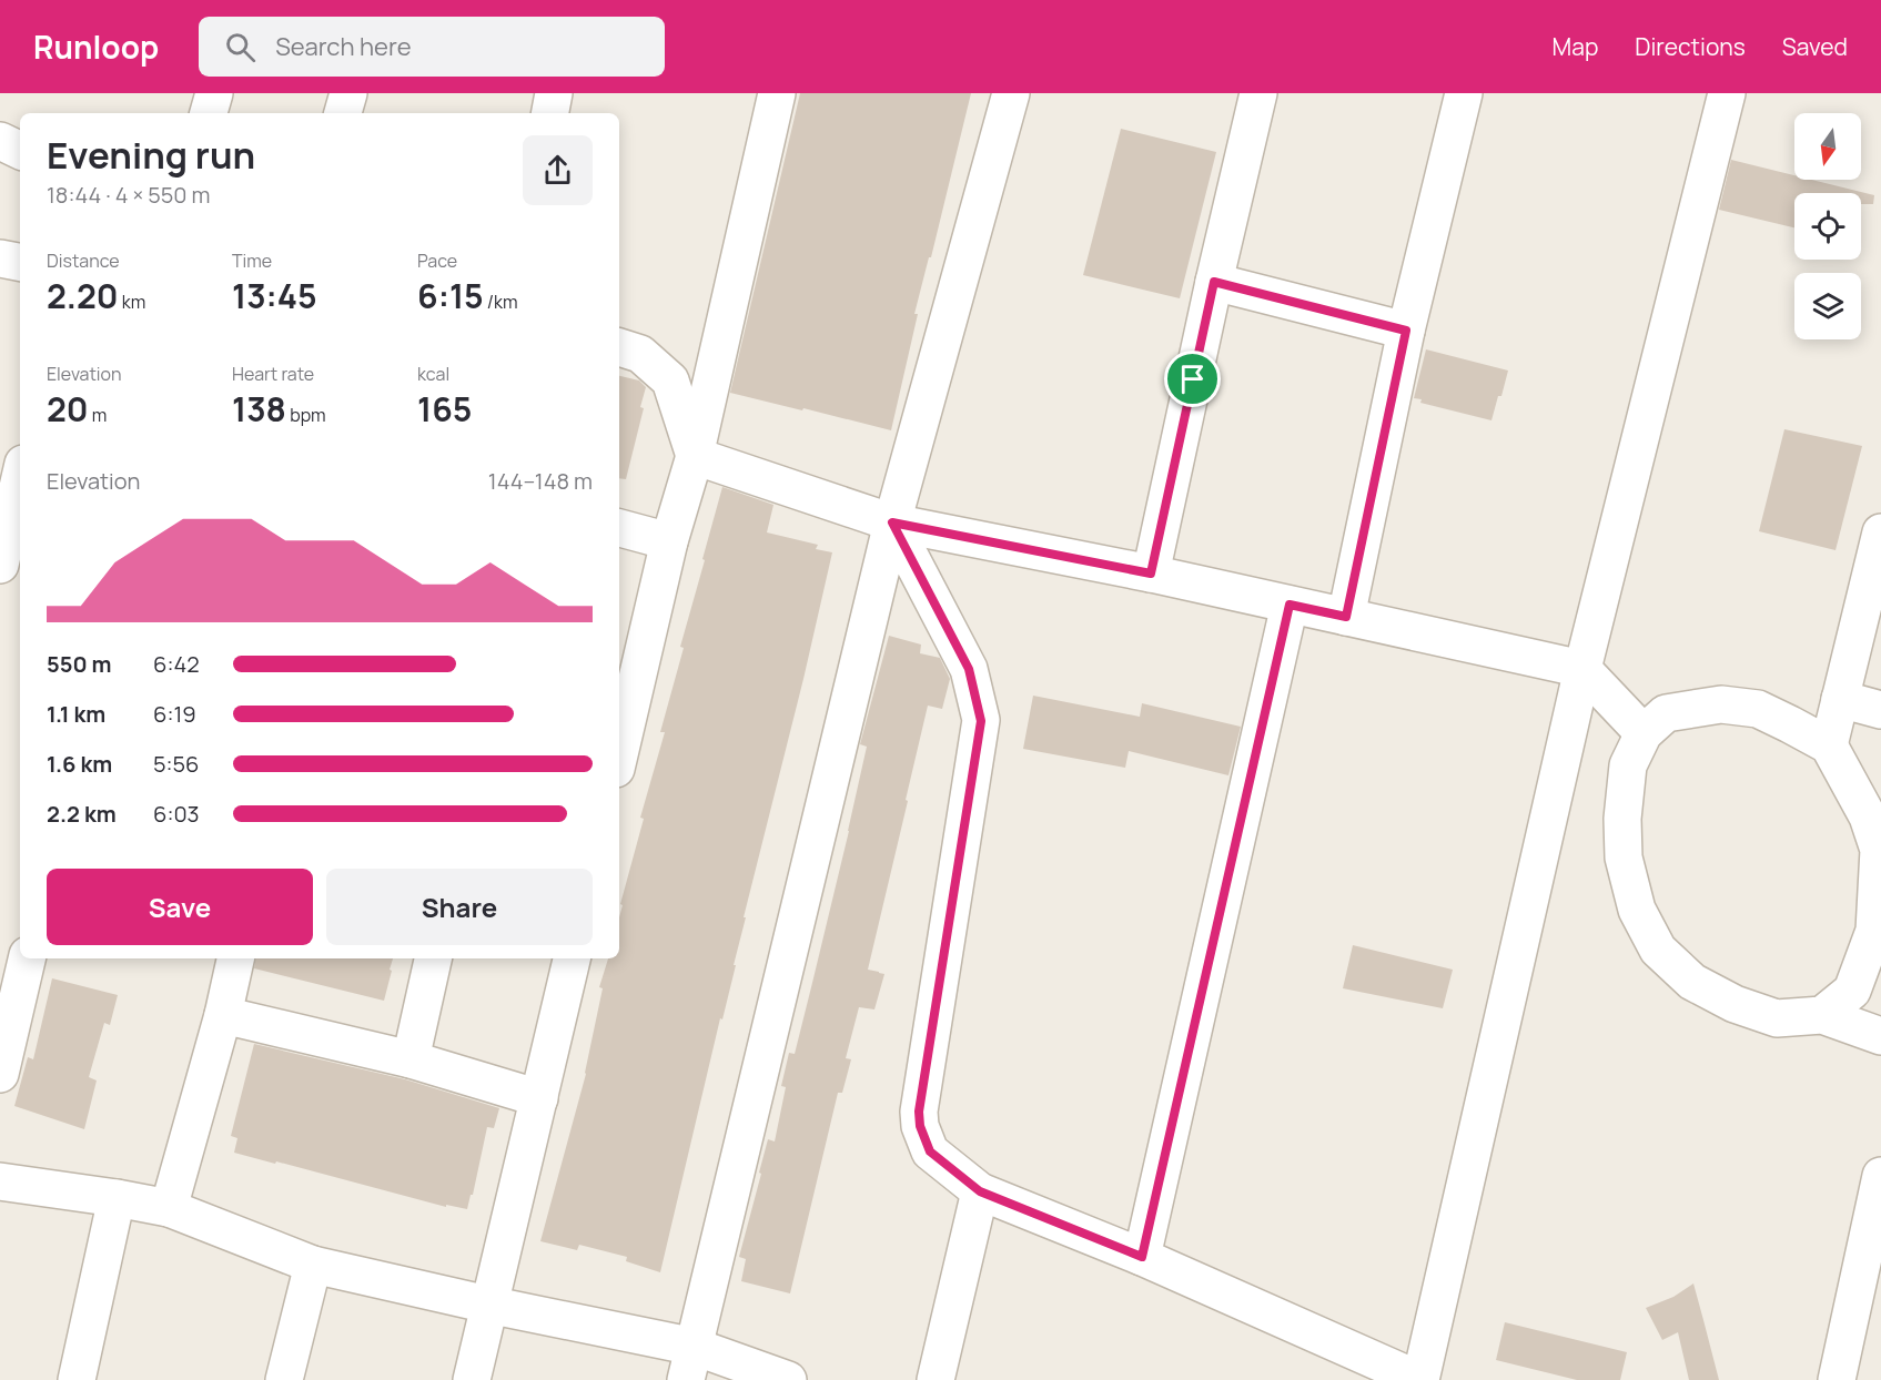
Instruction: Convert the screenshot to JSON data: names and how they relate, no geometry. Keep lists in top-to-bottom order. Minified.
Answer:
{"north":"bottom","page":{"header":"Runloop","search":"Search here","nav":["Map","Directions","Saved"],"heading":["Evening run","18:44 · 4 × 550 m"],"stats":[["Distance","2.20 km"],["Time","13:45"],["Pace","6:15 /km"],["Elevation","20 m"],["Heart rate","138 bpm"],["kcal","165"]],"chart":["Elevation","144–148 m"],"list":[{"name":"550 m","note":"6:42"},{"name":"1.1 km","note":"6:19"},{"name":"1.6 km","note":"5:56"},{"name":"2.2 km","note":"6:03"}],"buttons":["Save","Share"]}}
